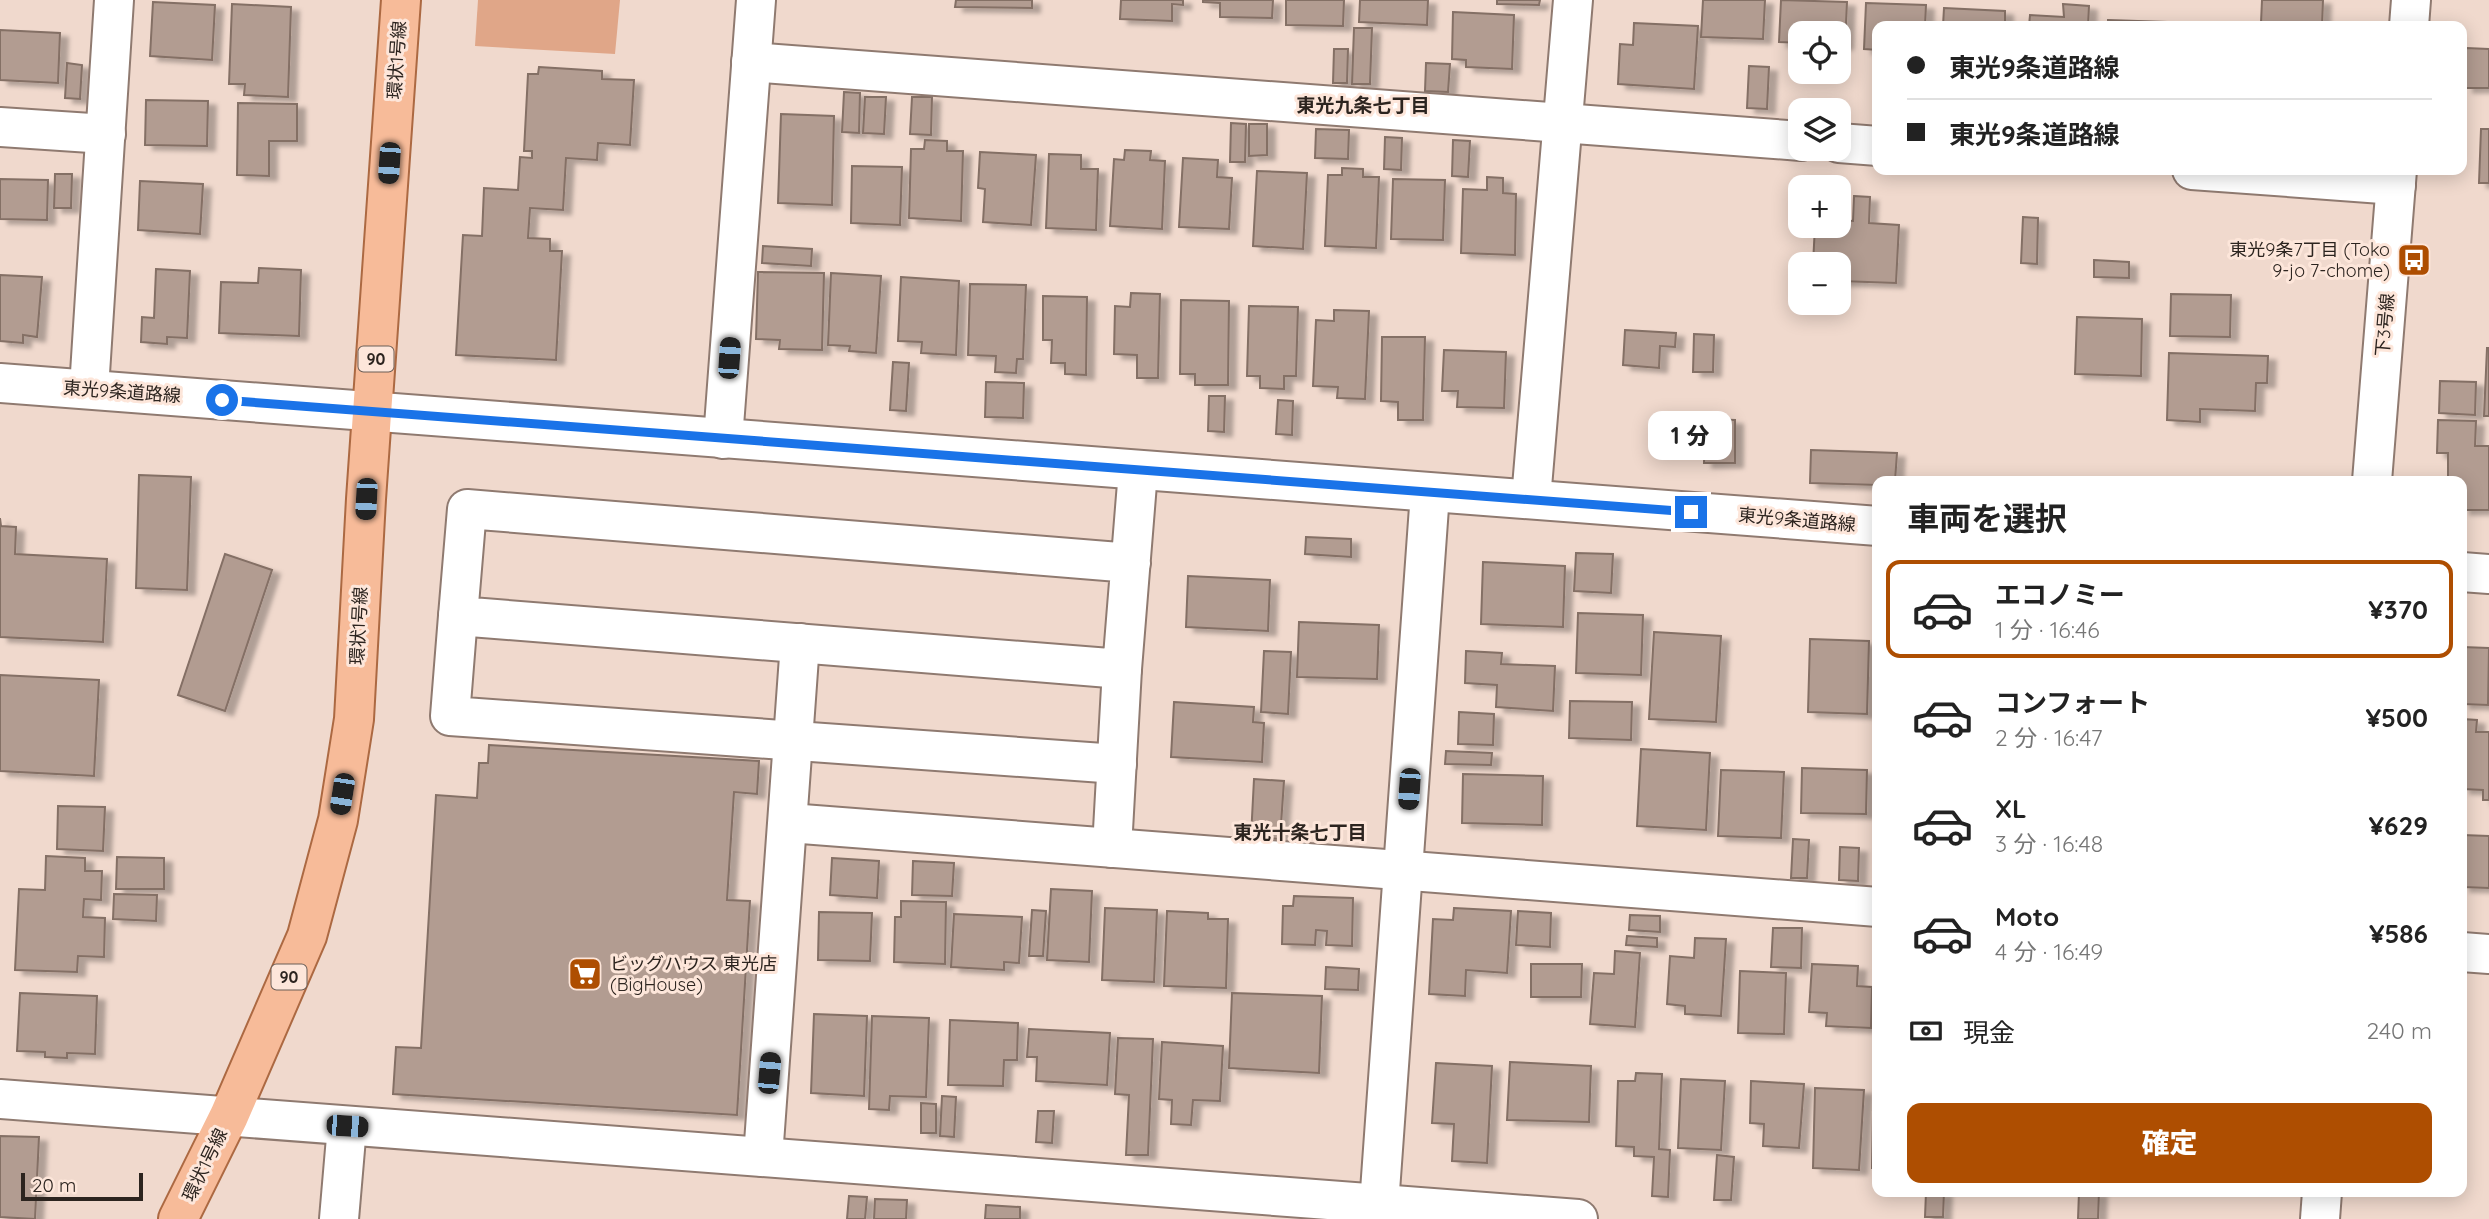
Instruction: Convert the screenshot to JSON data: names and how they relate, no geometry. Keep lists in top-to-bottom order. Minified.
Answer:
{"streets":{"main road":["環状1号線","90"],"street":["下3号線","東光9条道路線"]},"crossings":[["環状1号線","東光9条道路線"]],"districts":["東光九条七丁目","東光十条七丁目"],"places":{"bus stop":["東光9条7丁目 (Toko 9-jo 7-chome)"],"supermarket":["ビッグハウス 東光店 (BigHouse)"]},"scale_bar":"20 m","page":{"map_buttons":["+","−"],"banner":["東光9条道路線","東光9条道路線"],"bubble":"1 分","heading":"車両を選択","list":[{"name":"エコノミー","note":"1 分 · 16:46","value":"¥370"},{"name":"コンフォート","note":"2 分 · 16:47","value":"¥500"},{"name":"XL","note":"3 分 · 16:48","value":"¥629"},{"name":"Moto","note":"4 分 · 16:49","value":"¥586"}],"pay":["現金","240 m"],"buttons":"確定","scale":"20 m"}}
